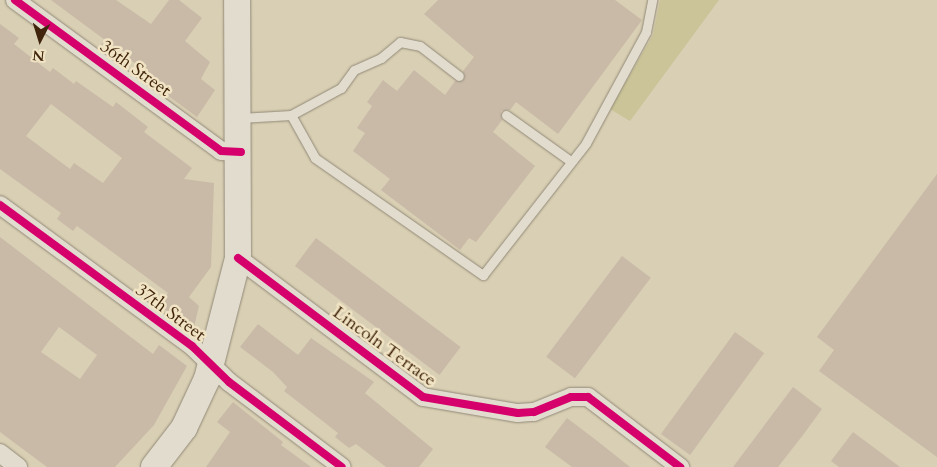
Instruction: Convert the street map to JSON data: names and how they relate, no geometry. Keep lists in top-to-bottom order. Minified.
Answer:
{"streets":{"street":["36th Street","37th Street","Lincoln Terrace"]},"north":"bottom"}
